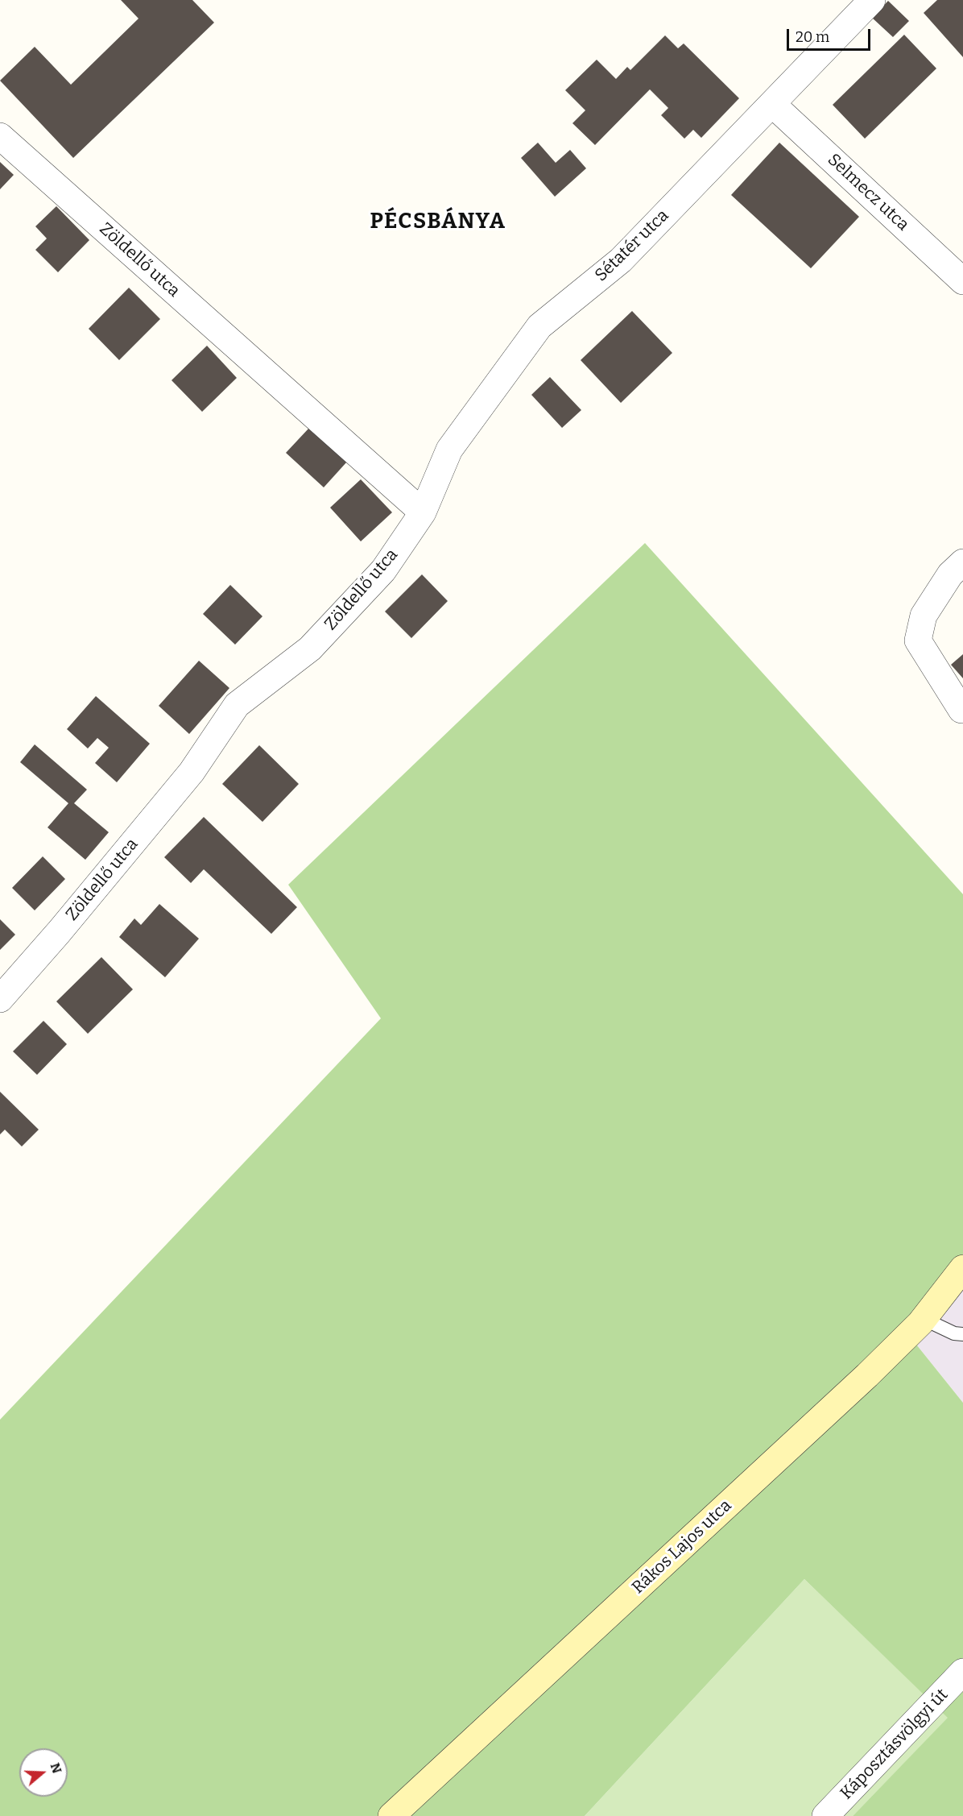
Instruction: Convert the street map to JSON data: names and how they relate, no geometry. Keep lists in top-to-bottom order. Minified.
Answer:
{"streets":{"street":["Selmecz utca","Sétatér utca","Zöldellő utca","Rákos Lajos utca","Káposztásvölgyi út"]},"crossings":[["Selmecz utca","Sétatér utca"],["Sétatér utca","Zöldellő utca"]],"districts":["PÉCSBÁNYA"],"scale_bar":"20 m","north":"right"}
